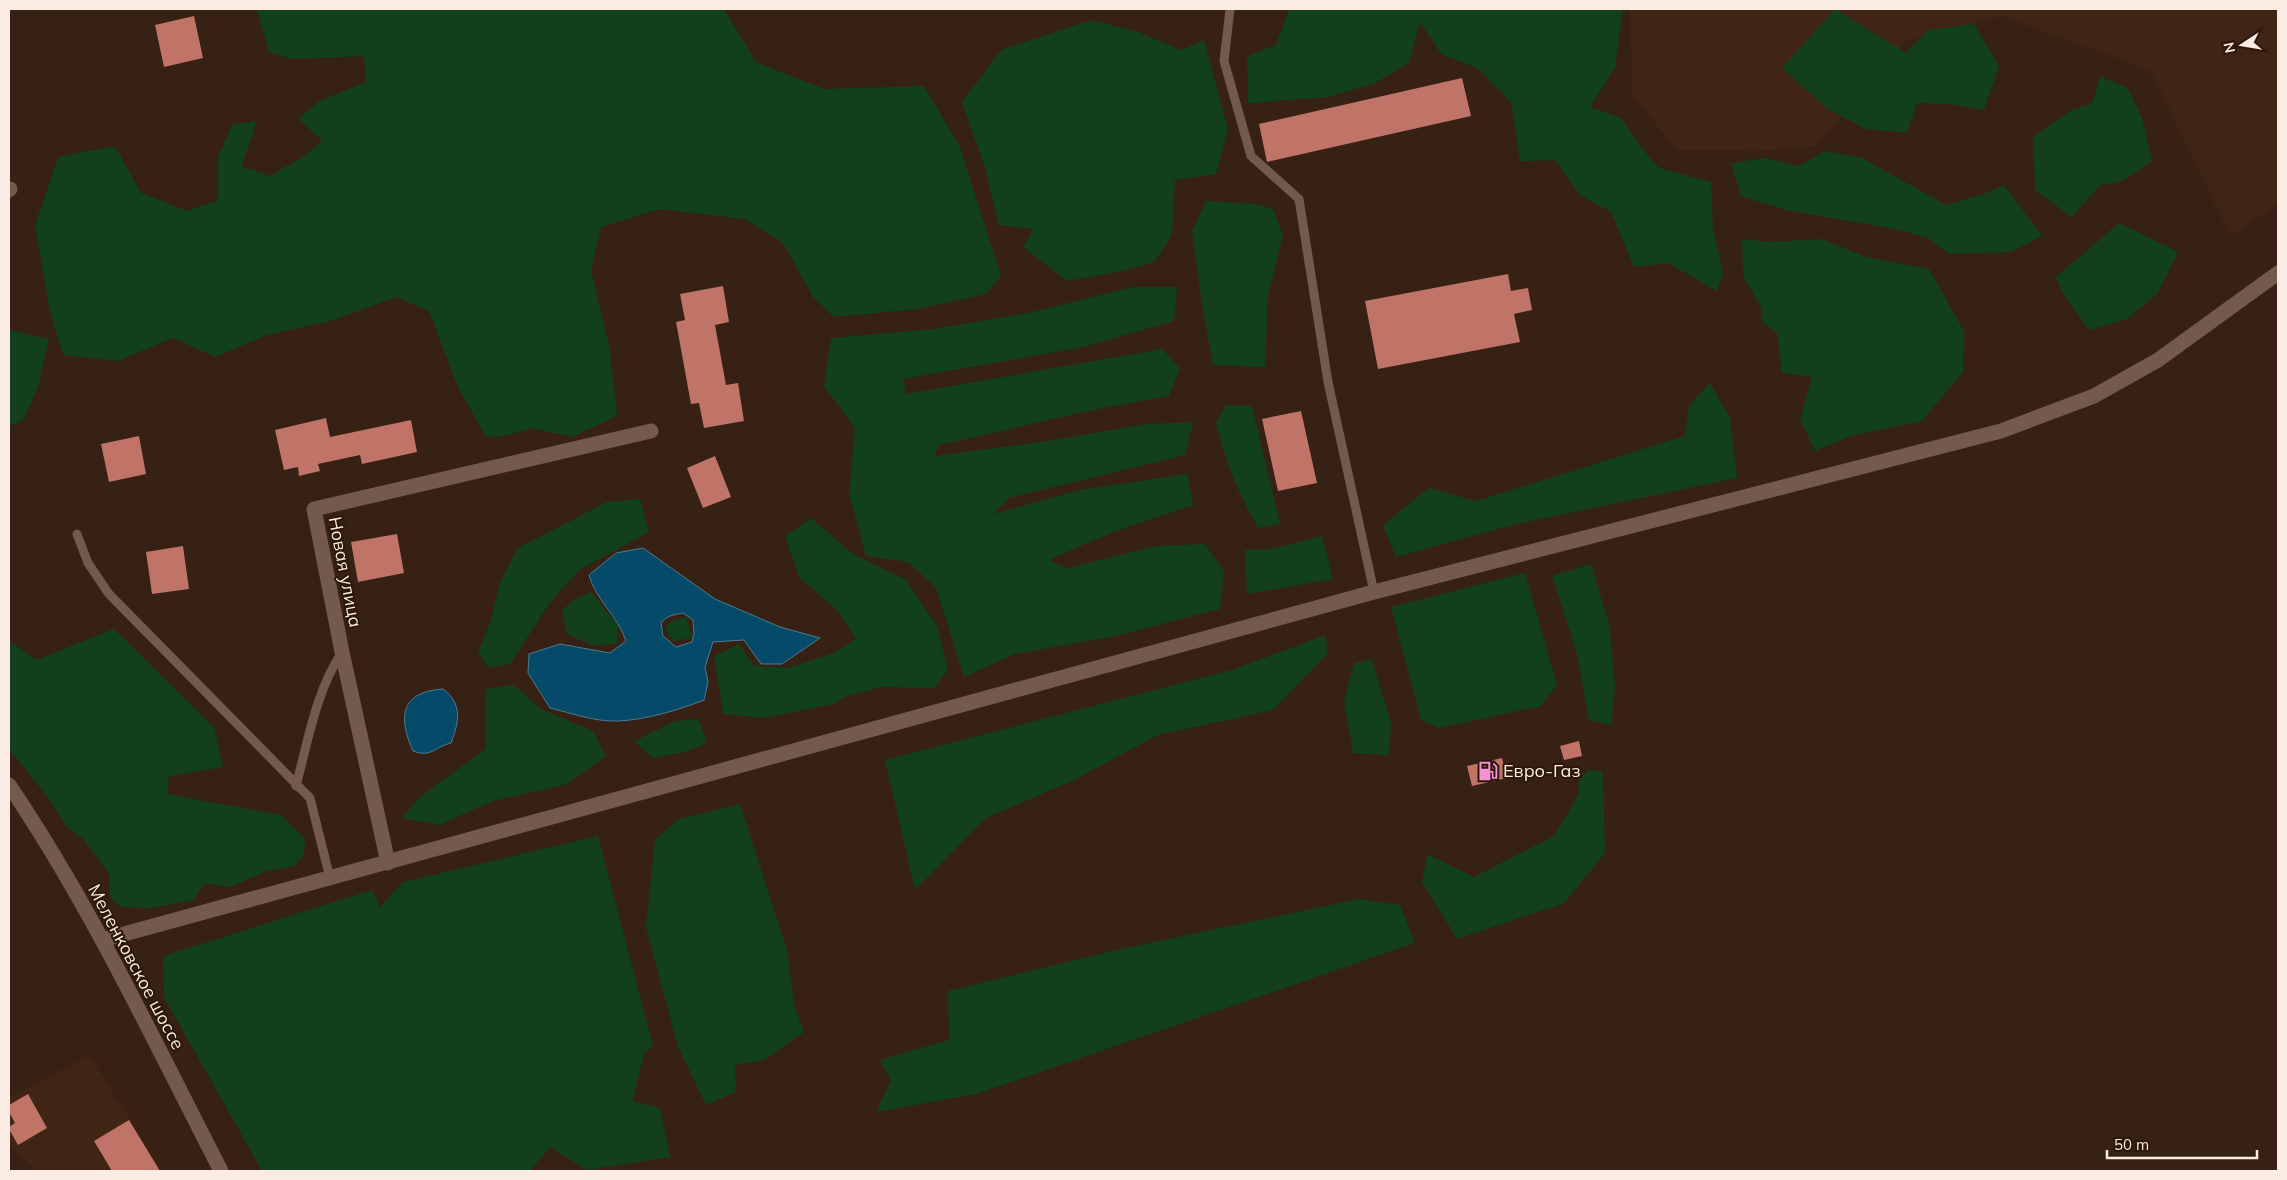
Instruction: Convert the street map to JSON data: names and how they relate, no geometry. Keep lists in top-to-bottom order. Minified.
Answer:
{"streets":{"street":["Новая улица","Меленковское шоссе"]},"places":{"fuel station":["Евро-Газ"]},"scale_bar":"50 m","north":"left"}
